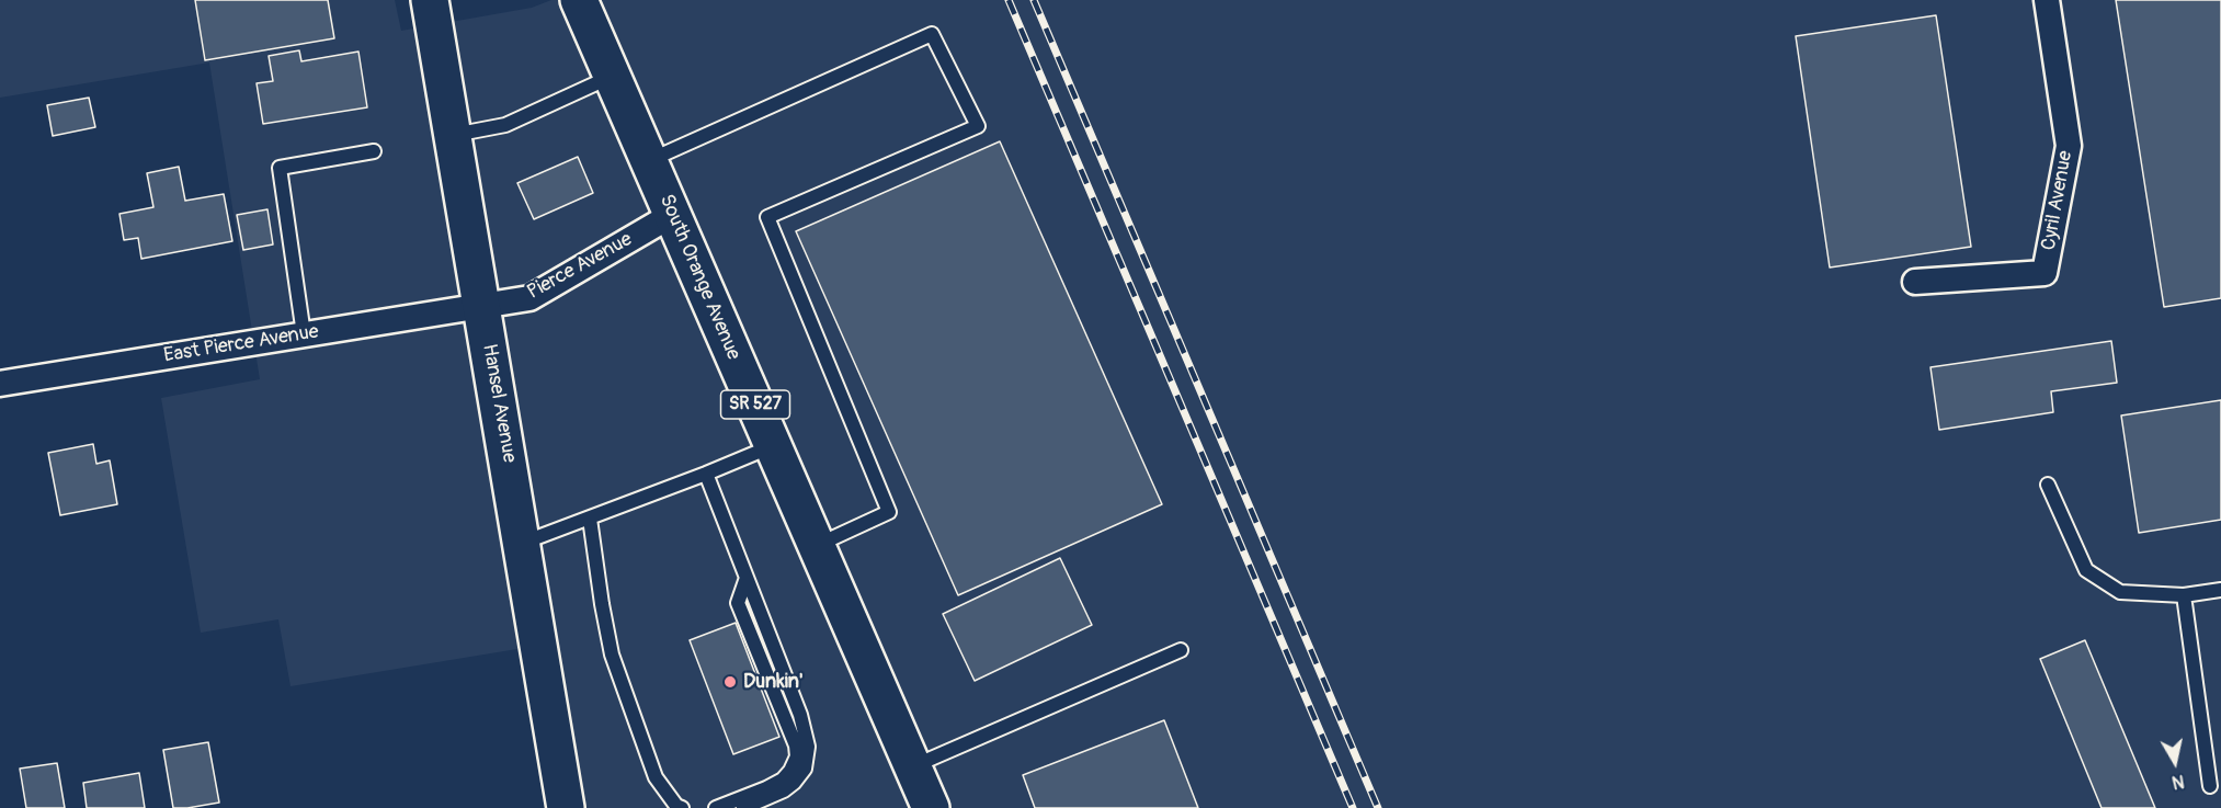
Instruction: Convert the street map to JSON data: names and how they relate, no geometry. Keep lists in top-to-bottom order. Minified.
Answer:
{"streets":{"main road":["South Orange Avenue","Hansel Avenue","SR 527"],"street":["Cyril Avenue","Pierce Avenue","East Pierce Avenue"]},"crossings":[["Pierce Avenue","South Orange Avenue"],["Pierce Avenue","East Pierce Avenue"],["Pierce Avenue","Hansel Avenue"],["East Pierce Avenue","Hansel Avenue"]],"places":["Dunkin'"],"north":"bottom"}
